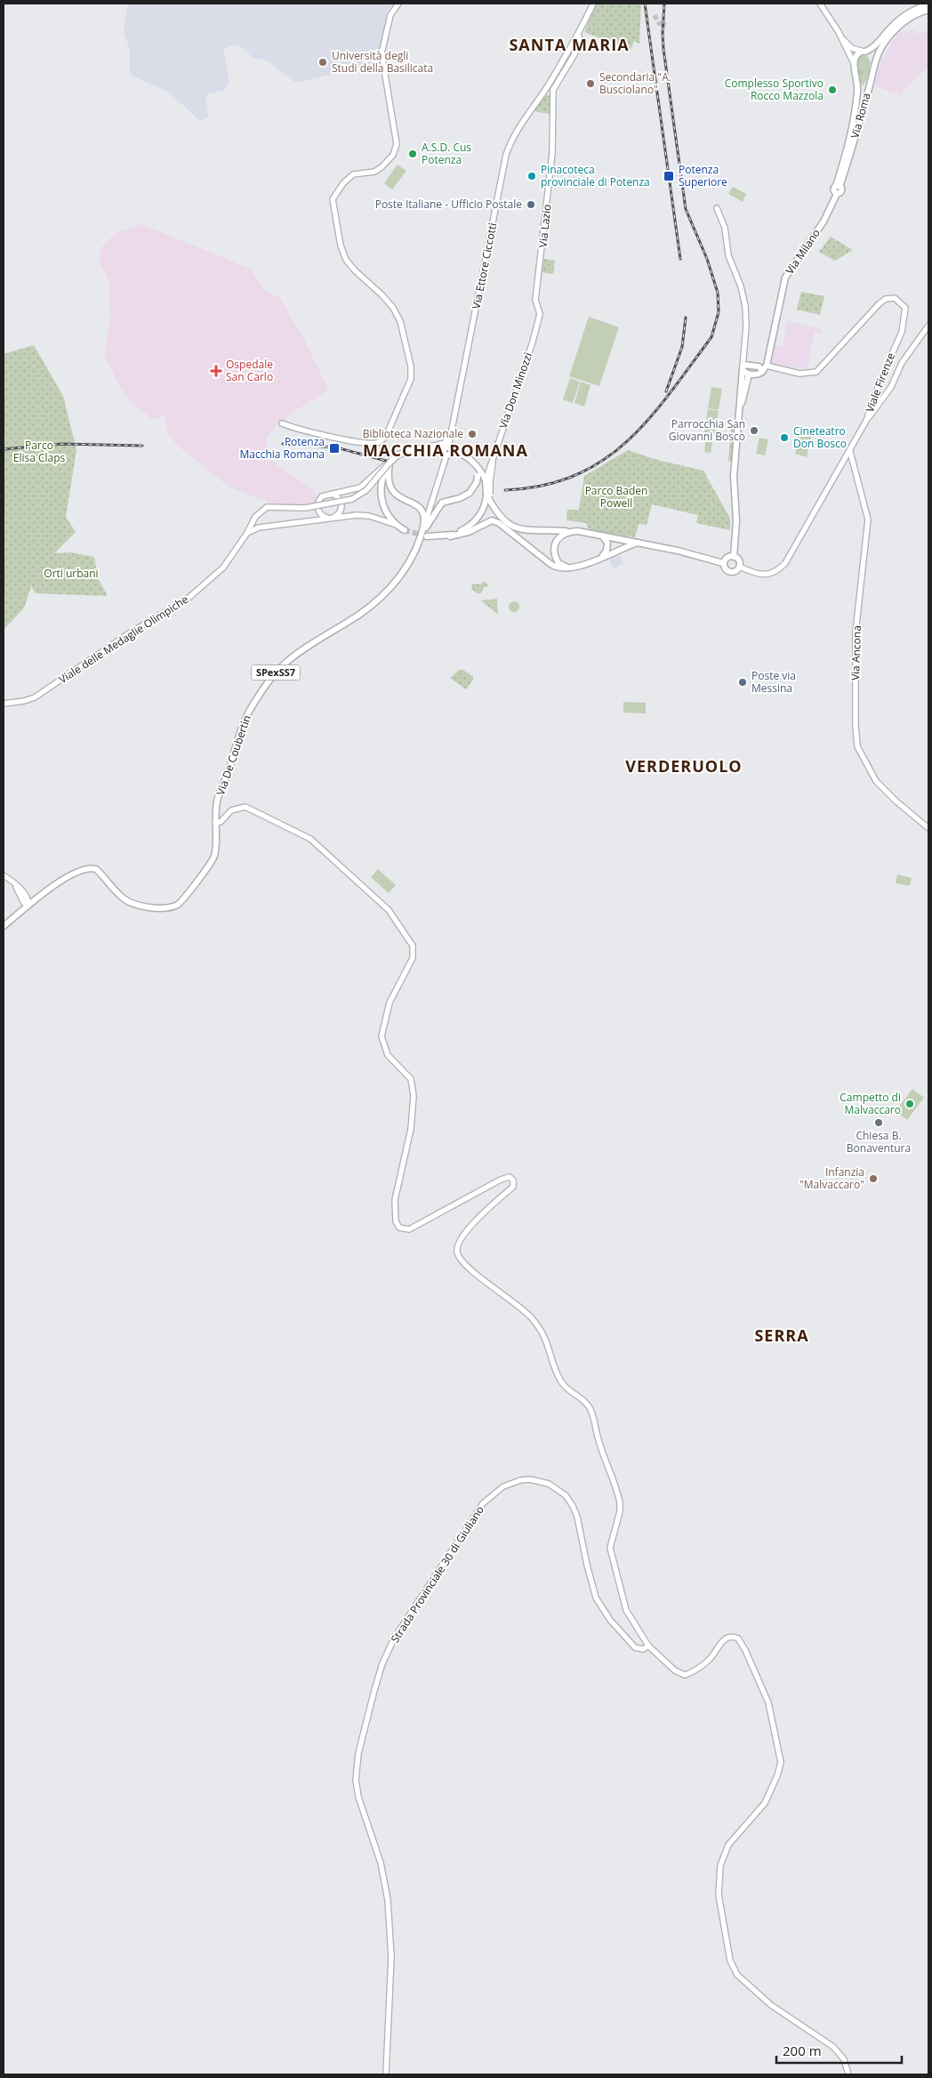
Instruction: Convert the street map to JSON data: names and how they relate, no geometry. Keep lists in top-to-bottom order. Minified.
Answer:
{"streets":{"main road":["Via Roma","Via Lazio","Via Milano","Via Ettore Ciccotti","Viale Firenze","Via Don Minozzi","Viale delle Medaglie Olimpiche","Via Ancona","SPexSS7","Via De Coubertin","Strada Provinciale 30 di Giuliano"]},"crossings":[["Via Roma","Via Milano"],["Via Lazio","Via Ettore Ciccotti"],["Via Lazio","Via Don Minozzi"],["Via Milano","Viale Firenze"],["Via Ettore Ciccotti","Via De Coubertin"],["Viale Firenze","Via Ancona"]],"districts":["SANTA MARIA","MACCHIA ROMANA","VERDERUOLO","SERRA"],"parks":["Parco Elisa Claps","Parco Baden Powell","Orti urbani"],"places":{"other":["Università degli Studi della Basilicata","Secondaria \"A. Busciolano\"","Complesso Sportivo Rocco Mazzola","A.S.D. Cus Potenza","Pinacoteca provinciale di Potenza","Poste Italiane - Ufficio Postale","Parrocchia San Giovanni Bosco","Biblioteca Nazionale","Cineteatro Don Bosco","Poste via Messina","Campetto di Malvaccaro","Chiesa B. Bonaventura","Infanzia \"Malvaccaro\""],"transit":["Potenza Superiore","Potenza Macchia Romana"],"health":["Ospedale San Carlo"]},"scale_bar":"200 m"}
